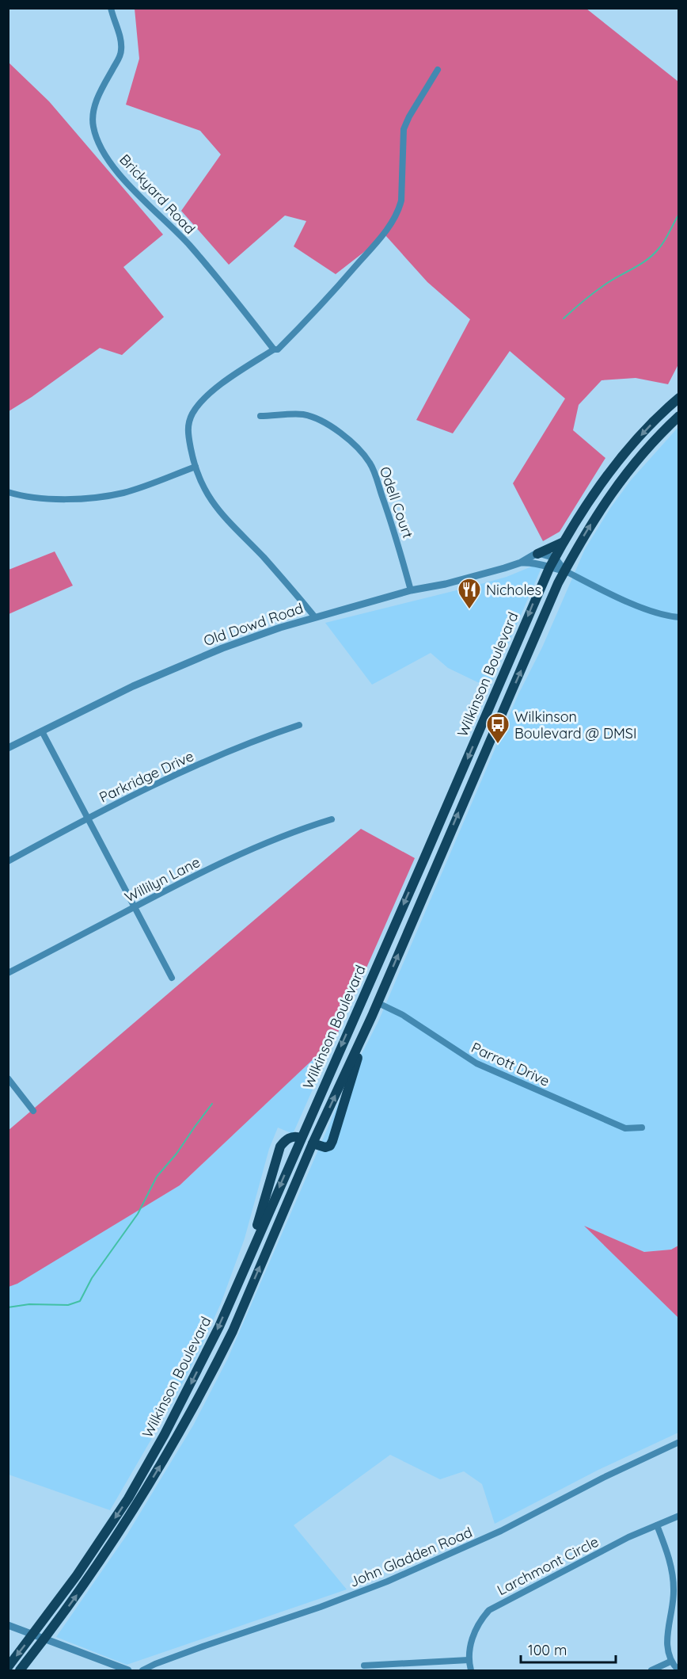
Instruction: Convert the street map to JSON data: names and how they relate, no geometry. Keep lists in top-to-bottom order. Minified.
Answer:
{"streets":{"main road":["Wilkinson Boulevard"],"street":["Brickyard Road","Odell Court","Old Dowd Road","Parkridge Drive","Willilyn Lane","Parrott Drive","John Gladden Road","Larchmont Circle"]},"crossings":[["Odell Court","Old Dowd Road"],["Old Dowd Road","Wilkinson Boulevard"],["Wilkinson Boulevard","Parrott Drive"]],"places":{"restaurant":["Nicholes"],"bus stop":["Wilkinson Boulevard @ DMSI"]},"scale_bar":"100 m"}
